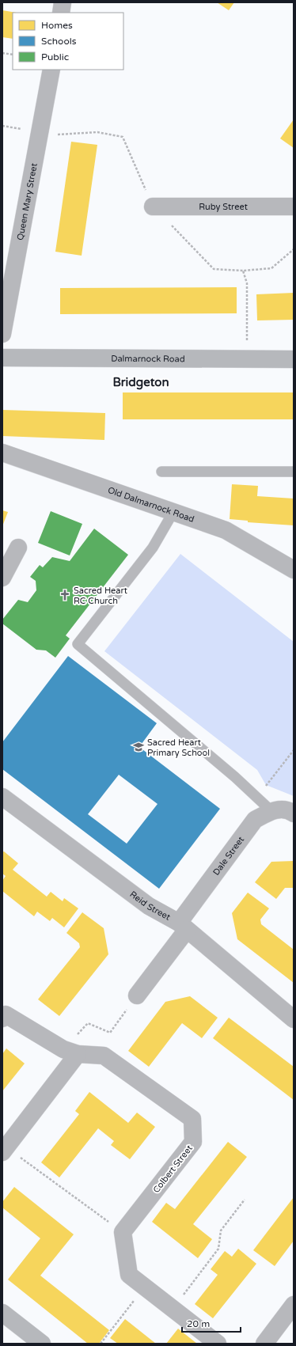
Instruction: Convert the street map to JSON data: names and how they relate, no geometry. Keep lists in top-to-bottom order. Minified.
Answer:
{"streets":{"street":["Queen Mary Street","Ruby Street","Dalmarnock Road","Old Dalmarnock Road","Dale Street","Reid Street","Colbert Street"]},"crossings":[["Dale Street","Reid Street"]],"districts":["Bridgeton"],"places":{"church":["Sacred Heart RC Church"],"school or university":["Sacred Heart Primary School"]},"legend":["Homes","Schools","Public"],"scale_bar":"20 m"}
